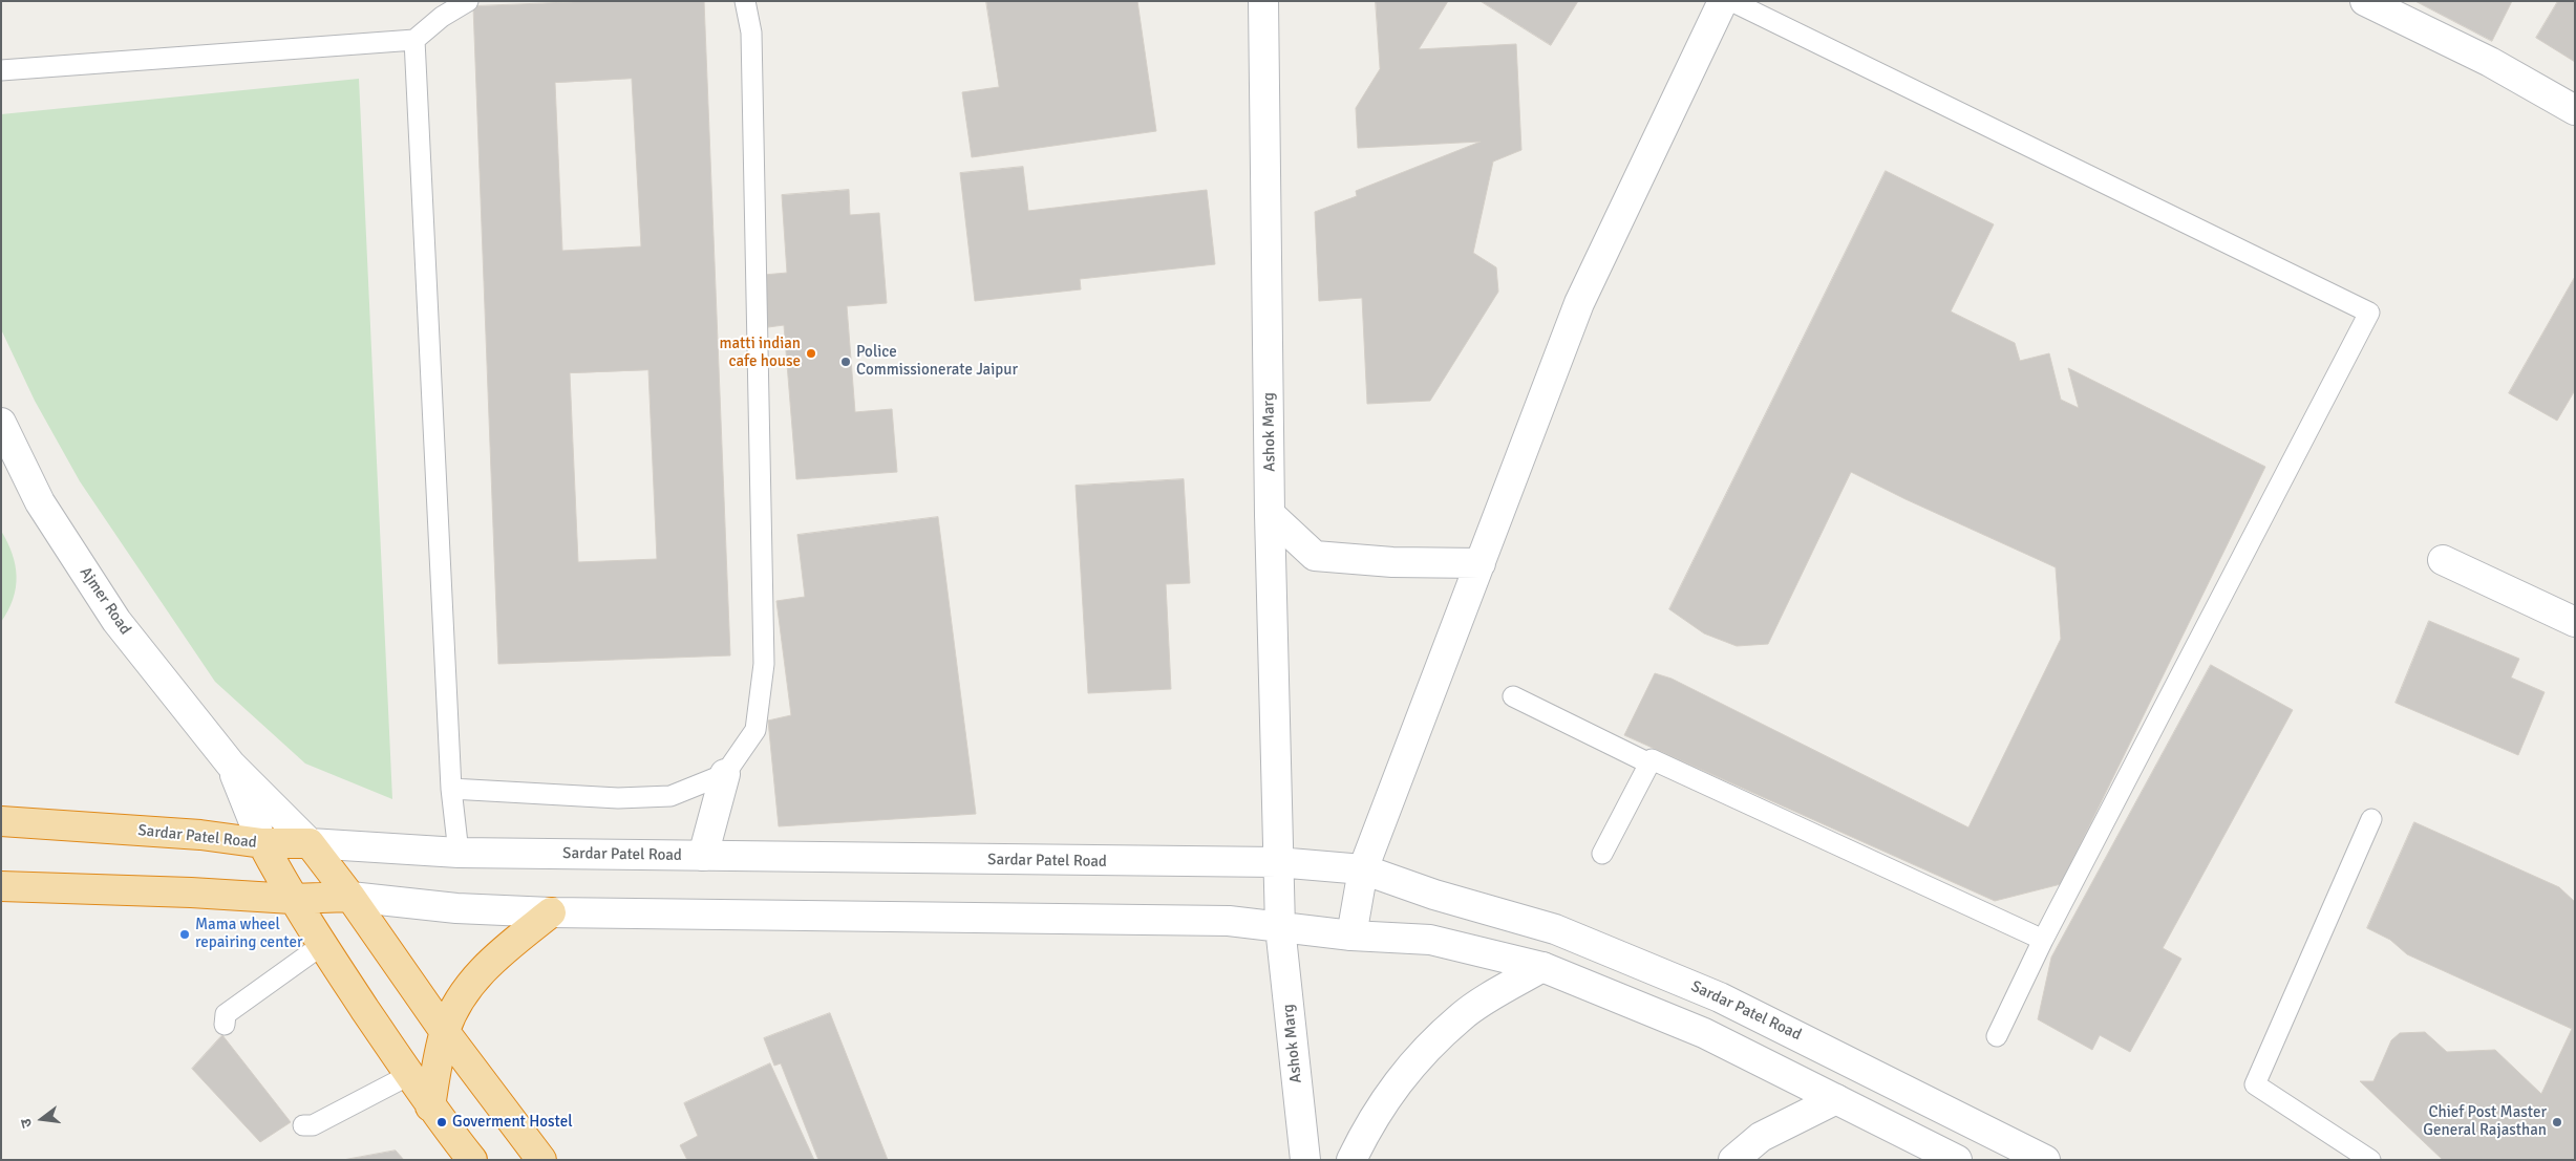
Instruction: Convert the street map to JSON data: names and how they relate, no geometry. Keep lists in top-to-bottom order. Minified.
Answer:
{"streets":{"highway":["Sardar Patel Road"],"street":["Ashok Marg","Ajmer Road"]},"crossings":[["Ashok Marg","Sardar Patel Road"],["Ajmer Road","Sardar Patel Road"]],"places":["matti indian cafe house","Police Commissionerate Jaipur","Mama wheel repairing center","Goverment Hostel","Chief Post Master General Rajasthan"],"north":"left"}
